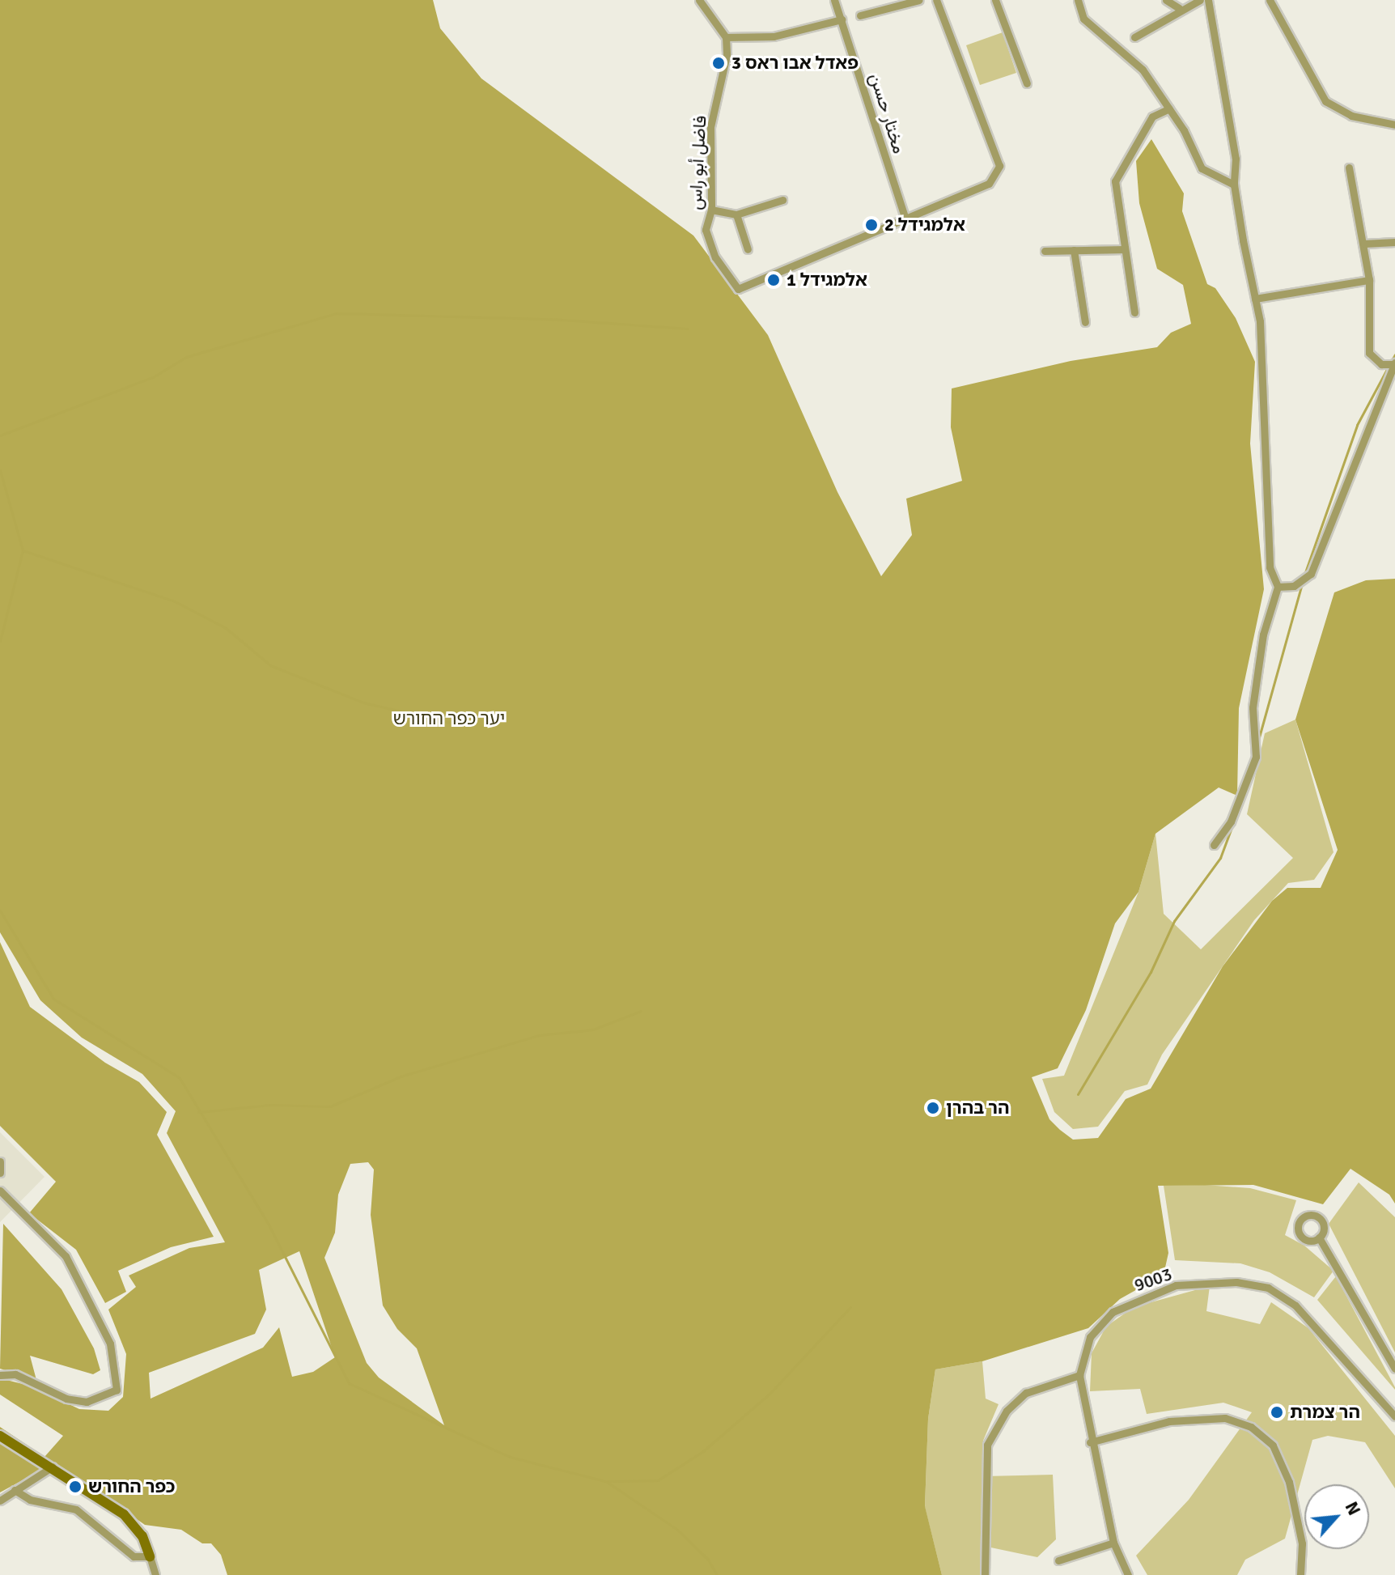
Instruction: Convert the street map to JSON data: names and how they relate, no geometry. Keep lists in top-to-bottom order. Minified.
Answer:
{"streets":{"street":["مختار حسن","فاضل أبو راس","9003"]},"crossings":[["مختار حسن","فاضل أبو راس"]],"parks":["יער כפר החורש"],"places":["פאדל אבו ראס 3","אלמגידל 2","אלמגידל 1","הר בהרן","הר צמרת","כפר החורש"],"north":"top right"}
